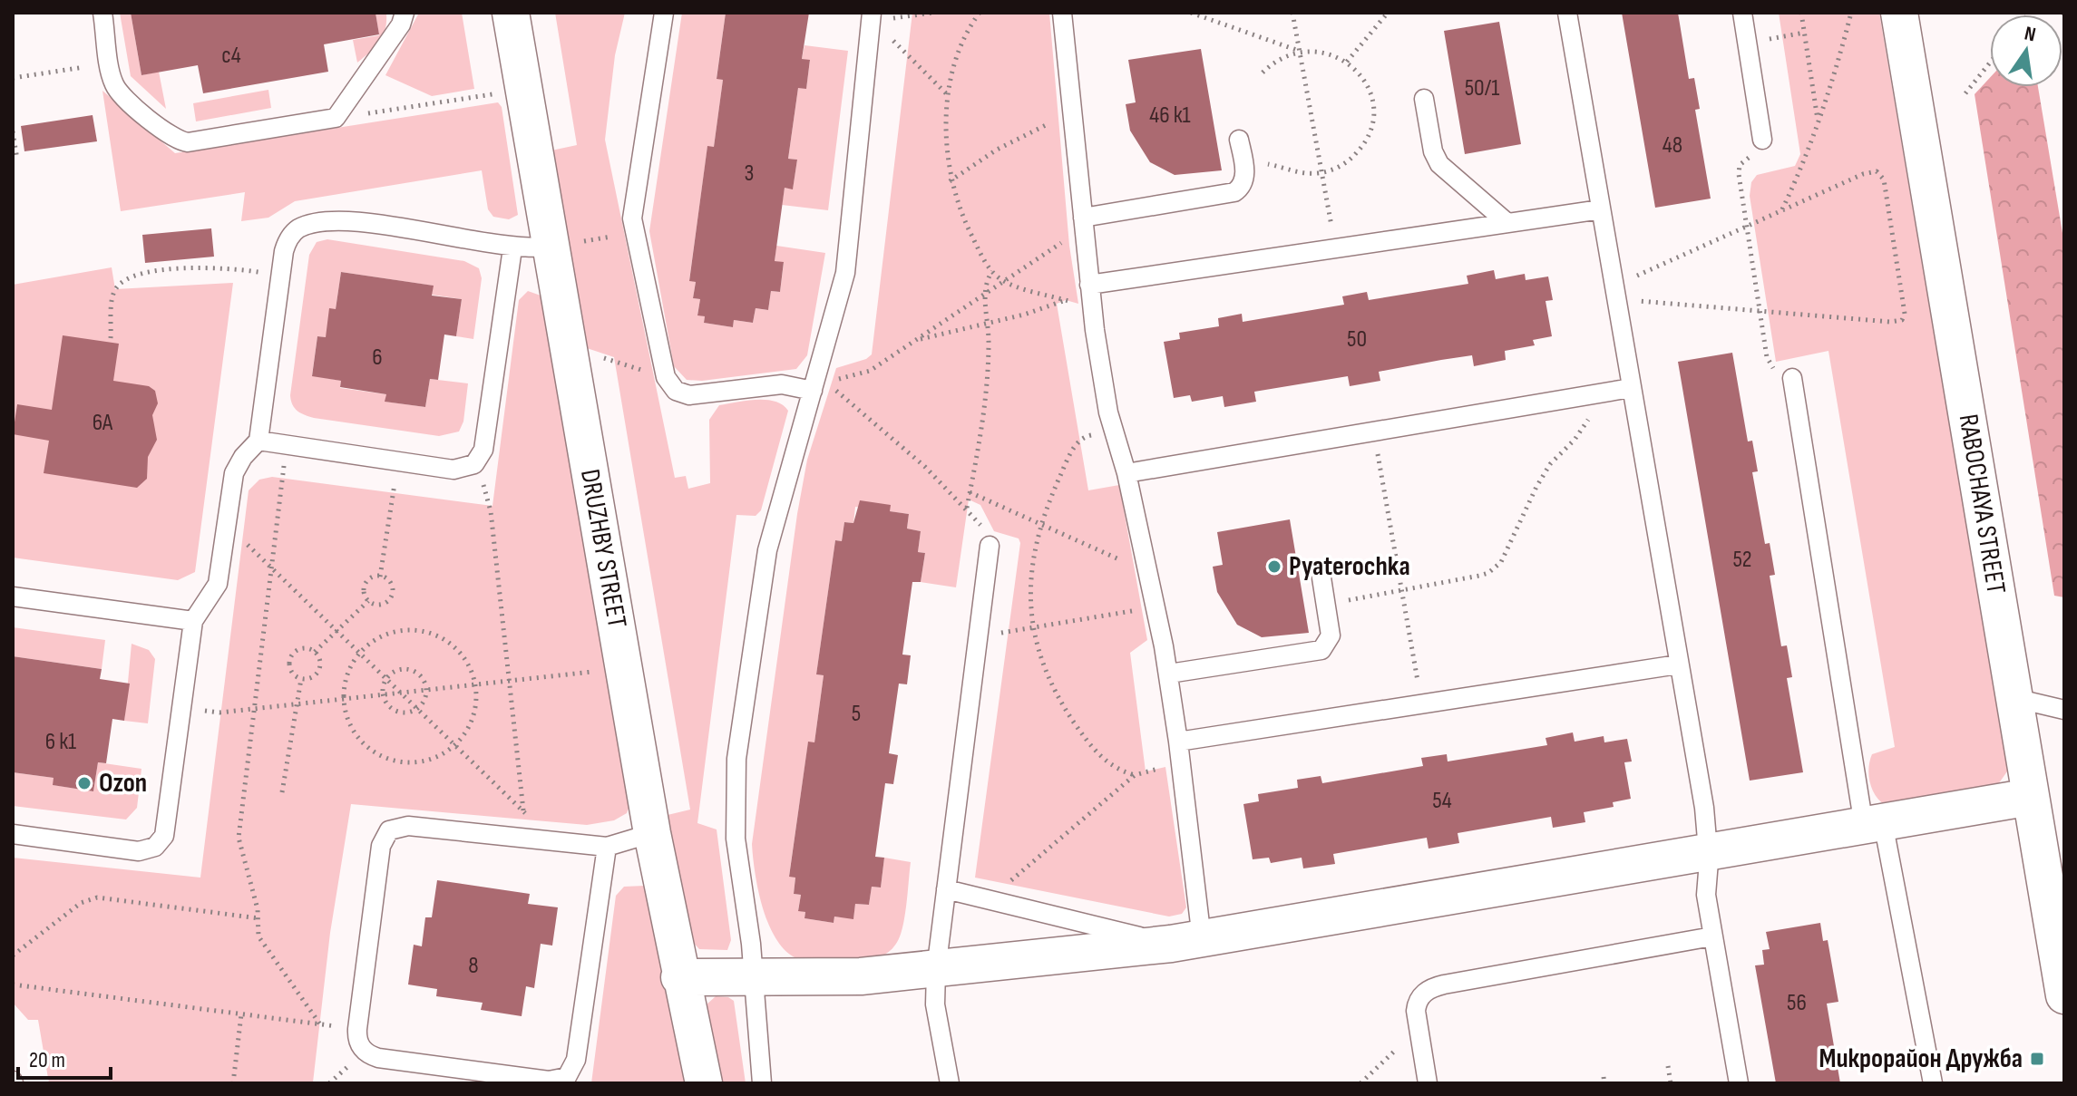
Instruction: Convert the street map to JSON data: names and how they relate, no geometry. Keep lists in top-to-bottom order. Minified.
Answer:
{"streets":{"street":["RABOCHAYA STREET","DRUZHBY STREET"]},"places":{"other":["Pyaterochka","Ozon"],"transit":["Микрорайон Дружба"]},"house_numbers":["с4","50/1","46 к1","48","3","50","6","6А","52","5","6 к1","54","8","56"],"scale_bar":"20 m","north":"top"}
